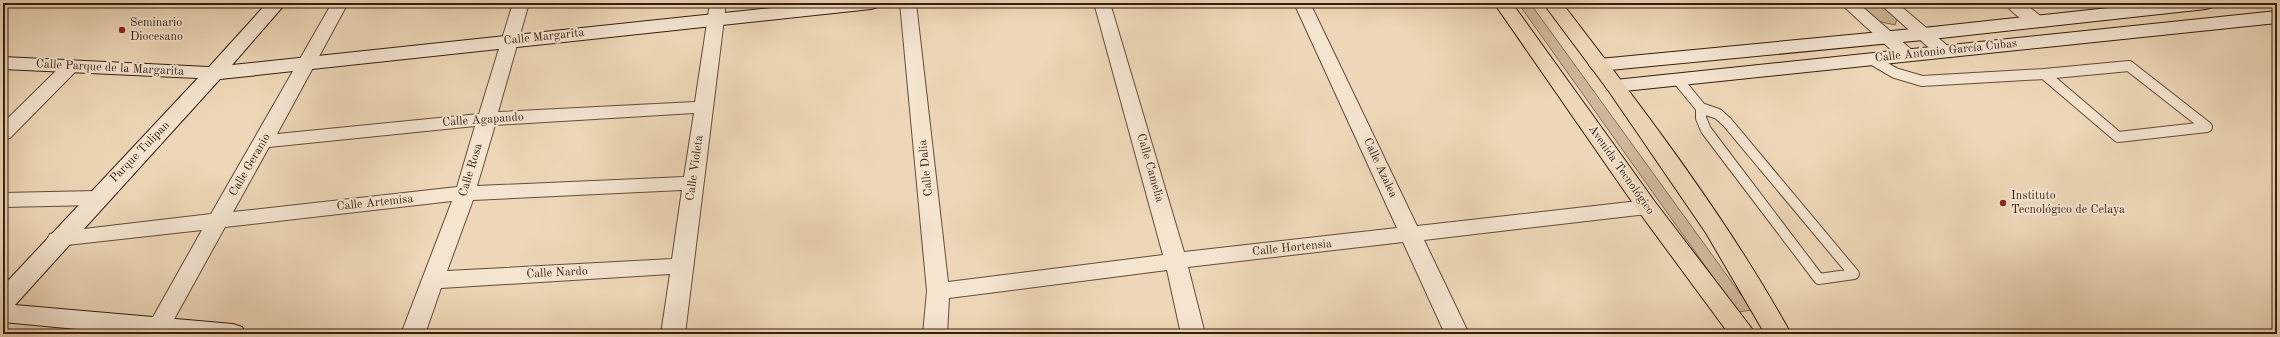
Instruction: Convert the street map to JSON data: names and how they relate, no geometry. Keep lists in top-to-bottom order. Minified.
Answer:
{"streets":{"main road":["Calle Margarita","Calle Antonio García Cubas","Calle Parque de la Margarita","Parque Tulipan","Avenida Tecnológico"],"street":["Calle Agapando","Calle Geranio","Calle Violeta","Calle Dalia","Calle Camelia","Calle Azalea","Calle Rosa","Calle Artemisa","Calle Hortensia","Calle Nardo"]},"crossings":[["Calle Margarita","Calle Parque de la Margarita"],["Calle Margarita","Parque Tulipan"],["Calle Margarita","Calle Geranio"],["Calle Margarita","Calle Violeta"],["Calle Margarita","Calle Rosa"],["Calle Parque de la Margarita","Parque Tulipan"],["Calle Agapando","Calle Geranio"],["Calle Agapando","Calle Violeta"],["Calle Agapando","Calle Rosa"],["Parque Tulipan","Calle Artemisa"],["Calle Geranio","Calle Artemisa"],["Calle Violeta","Calle Artemisa"],["Calle Violeta","Calle Nardo"],["Calle Dalia","Calle Hortensia"],["Calle Camelia","Calle Hortensia"],["Calle Azalea","Calle Hortensia"],["Calle Rosa","Calle Artemisa"],["Calle Rosa","Calle Nardo"],["Avenida Tecnológico","Calle Hortensia"]],"places":["Seminario Diocesano","Instituto Tecnológico de Celaya"]}
